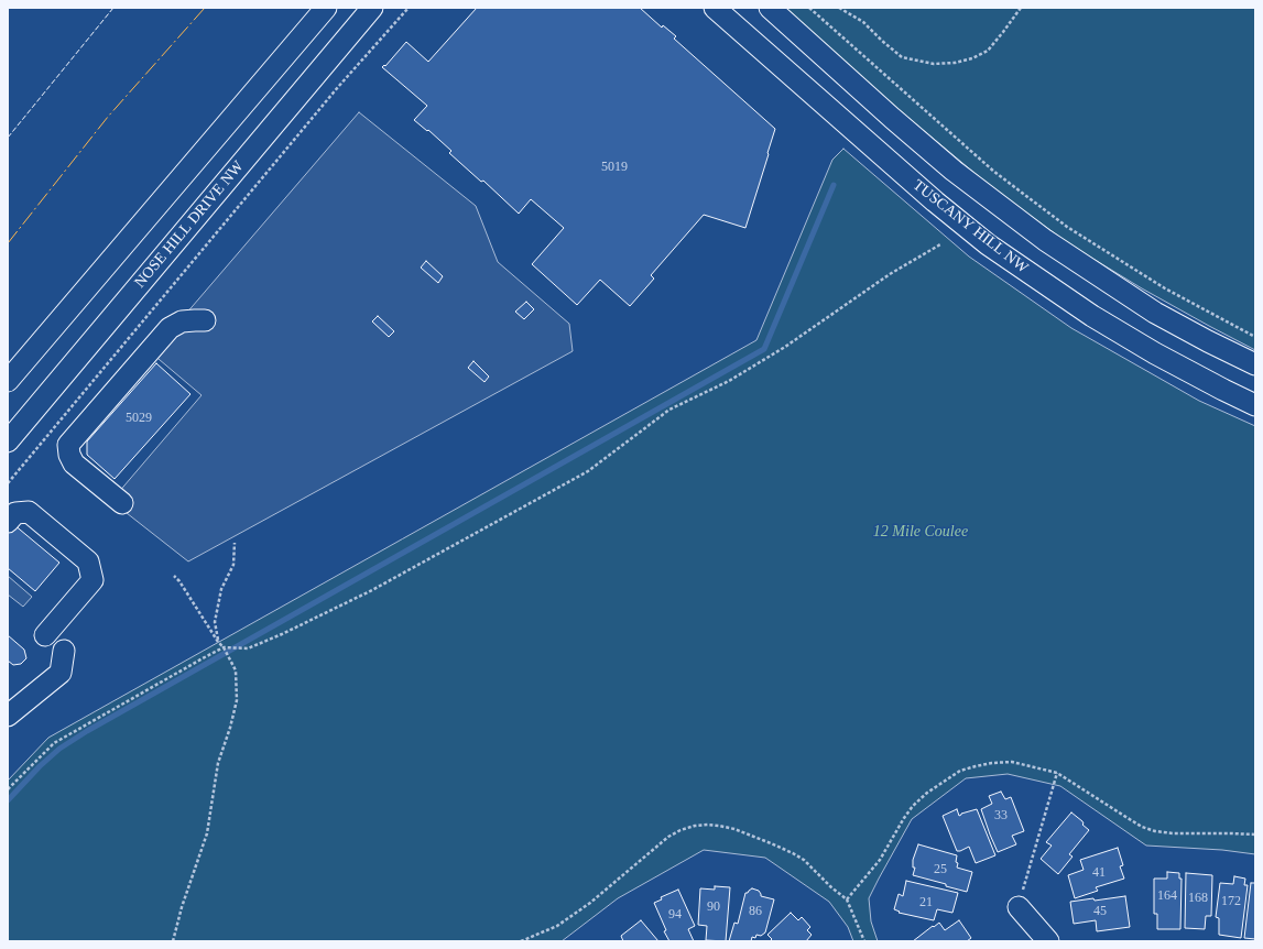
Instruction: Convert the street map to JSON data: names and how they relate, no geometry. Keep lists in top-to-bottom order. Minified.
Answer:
{"streets":{"street":["NOSE HILL DRIVE NW","TUSCANY HILL NW"]},"parks":["12 Mile Coulee"],"house_numbers":["5019","5029","33","25","41","164","168","172","21","90","86","45","94"]}
